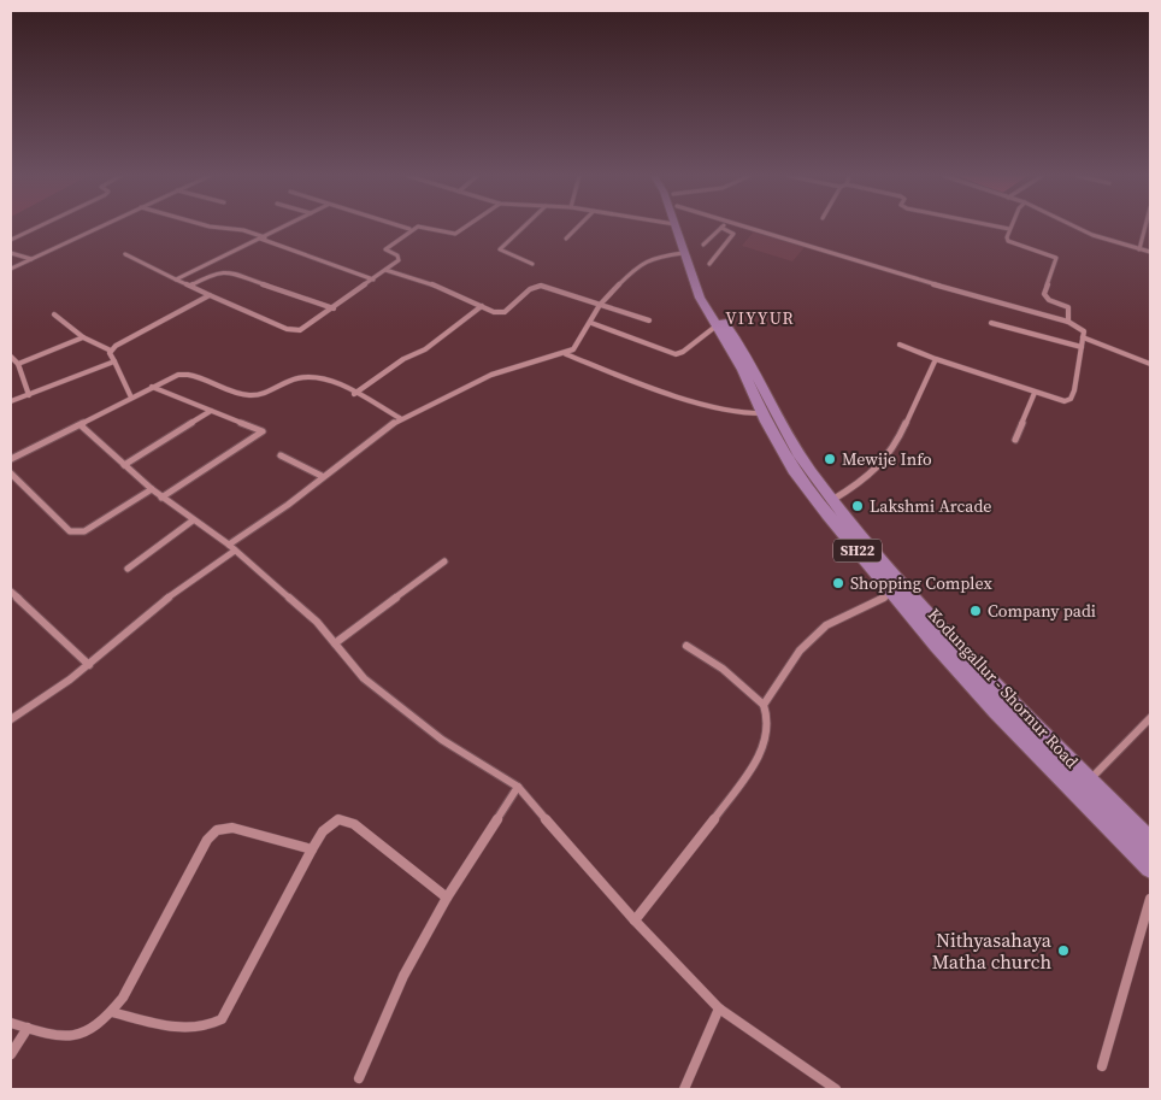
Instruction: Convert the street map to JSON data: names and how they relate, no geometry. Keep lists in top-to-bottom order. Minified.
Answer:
{"streets":{"main road":["SH22","Kodungallur - Shornur Road"]},"districts":["VIYYUR"],"places":["Mewije Info","Lakshmi Arcade","Shopping Complex","Company padi","Nithyasahaya Matha church"]}
